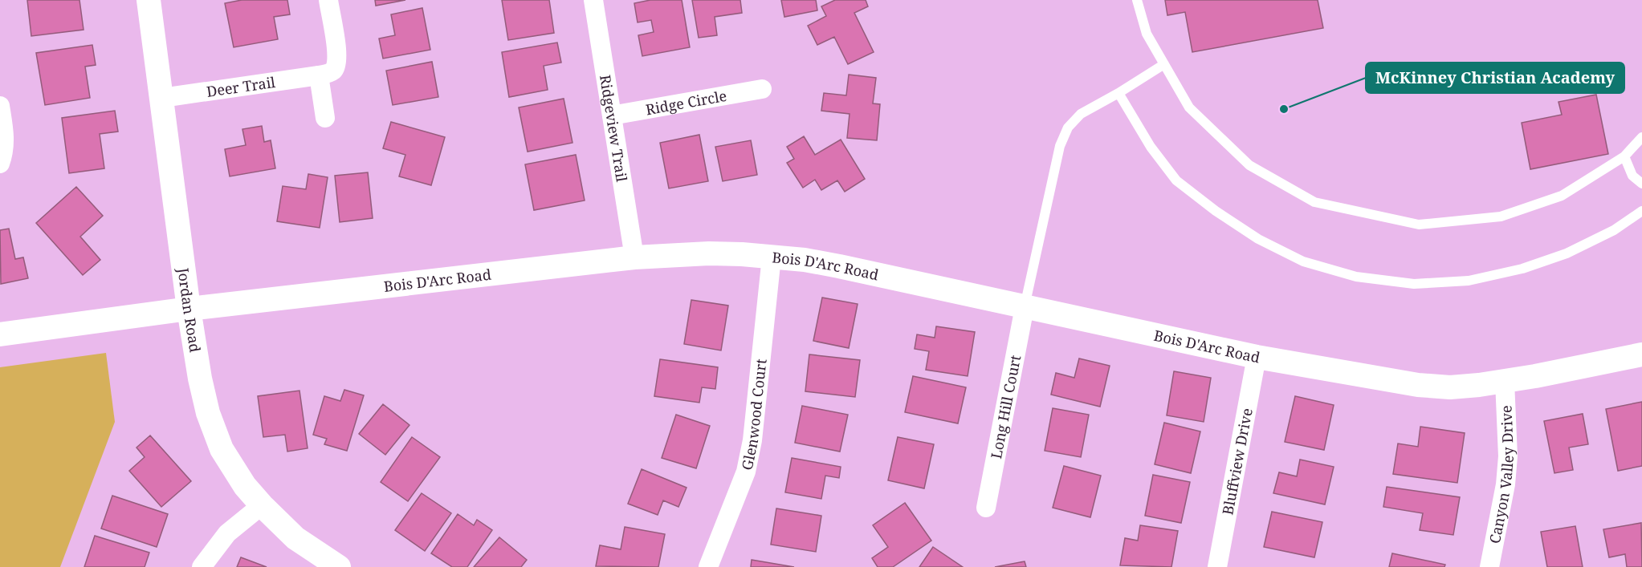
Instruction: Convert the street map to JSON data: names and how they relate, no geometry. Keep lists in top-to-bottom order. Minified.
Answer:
{"streets":{"street":["Deer Trail","Ridge Circle","Ridgeview Trail","Bois D'Arc Road","Jordan Road","Long Hill Court","Glenwood Court","Bluffview Drive","Canyon Valley Drive"]},"crossings":[["Deer Trail","Jordan Road"],["Ridge Circle","Ridgeview Trail"],["Ridgeview Trail","Bois D'Arc Road"],["Bois D'Arc Road","Jordan Road"],["Bois D'Arc Road","Long Hill Court"],["Bois D'Arc Road","Glenwood Court"],["Bois D'Arc Road","Bluffview Drive"],["Bois D'Arc Road","Canyon Valley Drive"]],"places":["McKinney Christian Academy"]}
